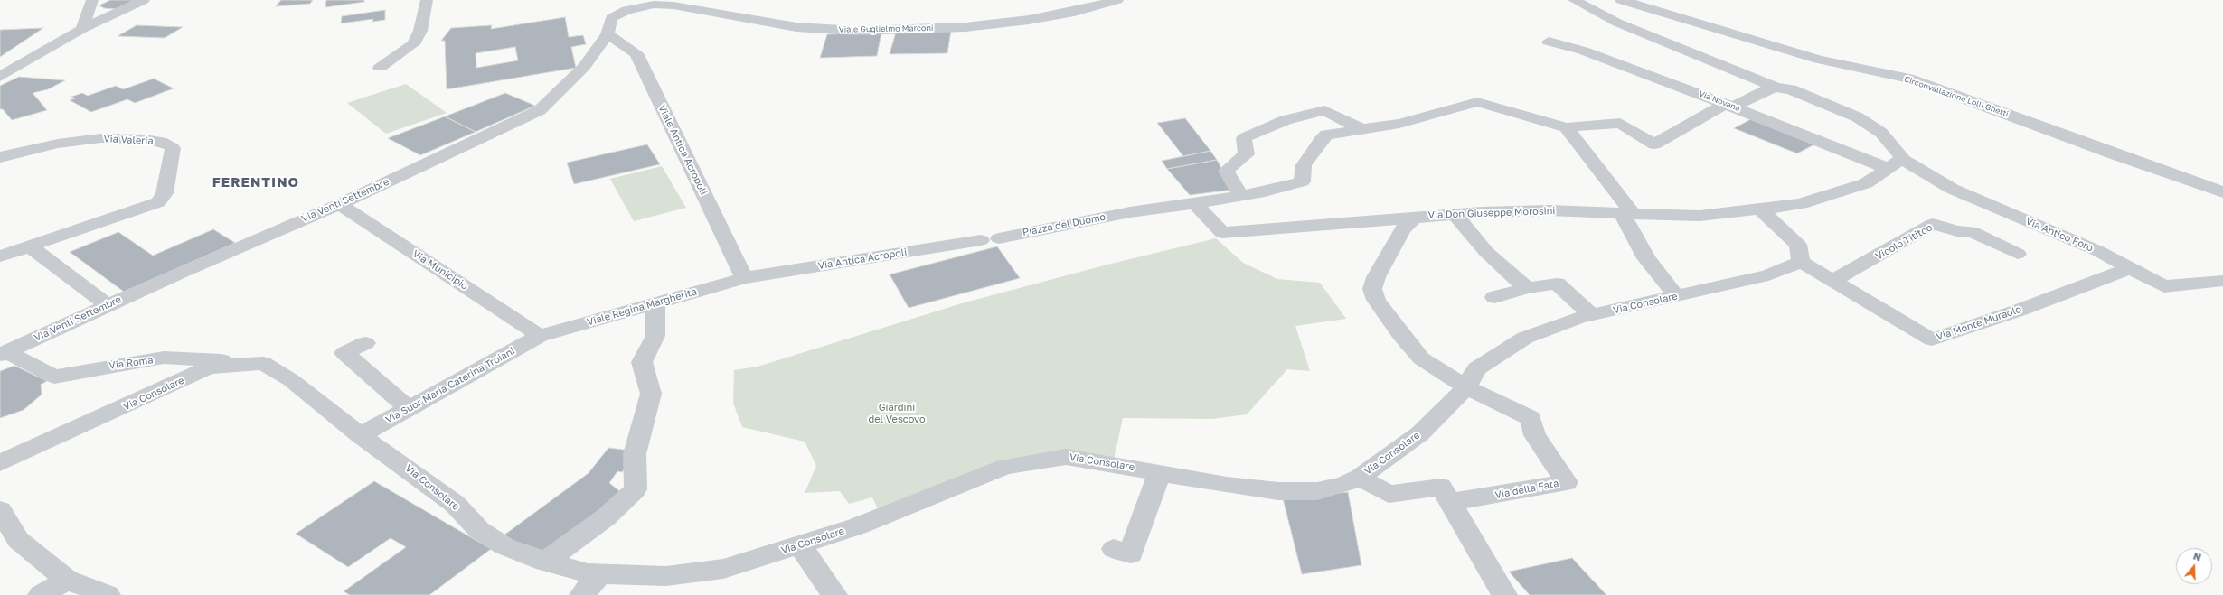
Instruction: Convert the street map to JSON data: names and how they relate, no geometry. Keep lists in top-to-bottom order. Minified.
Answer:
{"streets":{"street":["Viale Guglielmo Marconi","Circonvallazione Lolli Ghetti","Via Novana","Via Valeria","Viale Antica Acropoli","Via Venti Settembre","Via Don Giuseppe Morosini","Piazza del Duomo","Via Antico Foro","Vicolo Tititco","Via Antica Acropoli","Via Municipio","Via Consolare","Viale Regina Margherita","Via Monte Muraolo","Via Roma","Via Suor Maria Caterina Troiani","Via della Fata"]},"crossings":[["Viale Guglielmo Marconi","Via Venti Settembre"],["Via Novana","Via Antico Foro"],["Viale Antica Acropoli","Via Venti Settembre"],["Viale Antica Acropoli","Via Antica Acropoli"],["Viale Antica Acropoli","Viale Regina Margherita"],["Via Venti Settembre","Via Municipio"],["Via Venti Settembre","Via Roma"],["Via Don Giuseppe Morosini","Piazza del Duomo"],["Piazza del Duomo","Via Antica Acropoli"],["Via Antico Foro","Via Monte Muraolo"],["Vicolo Tititco","Via Monte Muraolo"],["Via Antica Acropoli","Viale Regina Margherita"],["Via Municipio","Viale Regina Margherita"],["Via Municipio","Via Suor Maria Caterina Troiani"],["Via Consolare","Via Monte Muraolo"],["Via Consolare","Via Roma"],["Via Consolare","Via Suor Maria Caterina Troiani"],["Via Consolare","Via della Fata"],["Viale Regina Margherita","Via Suor Maria Caterina Troiani"]],"districts":["FERENTINO"],"parks":["Giardini del Vescovo"],"north":"top"}
